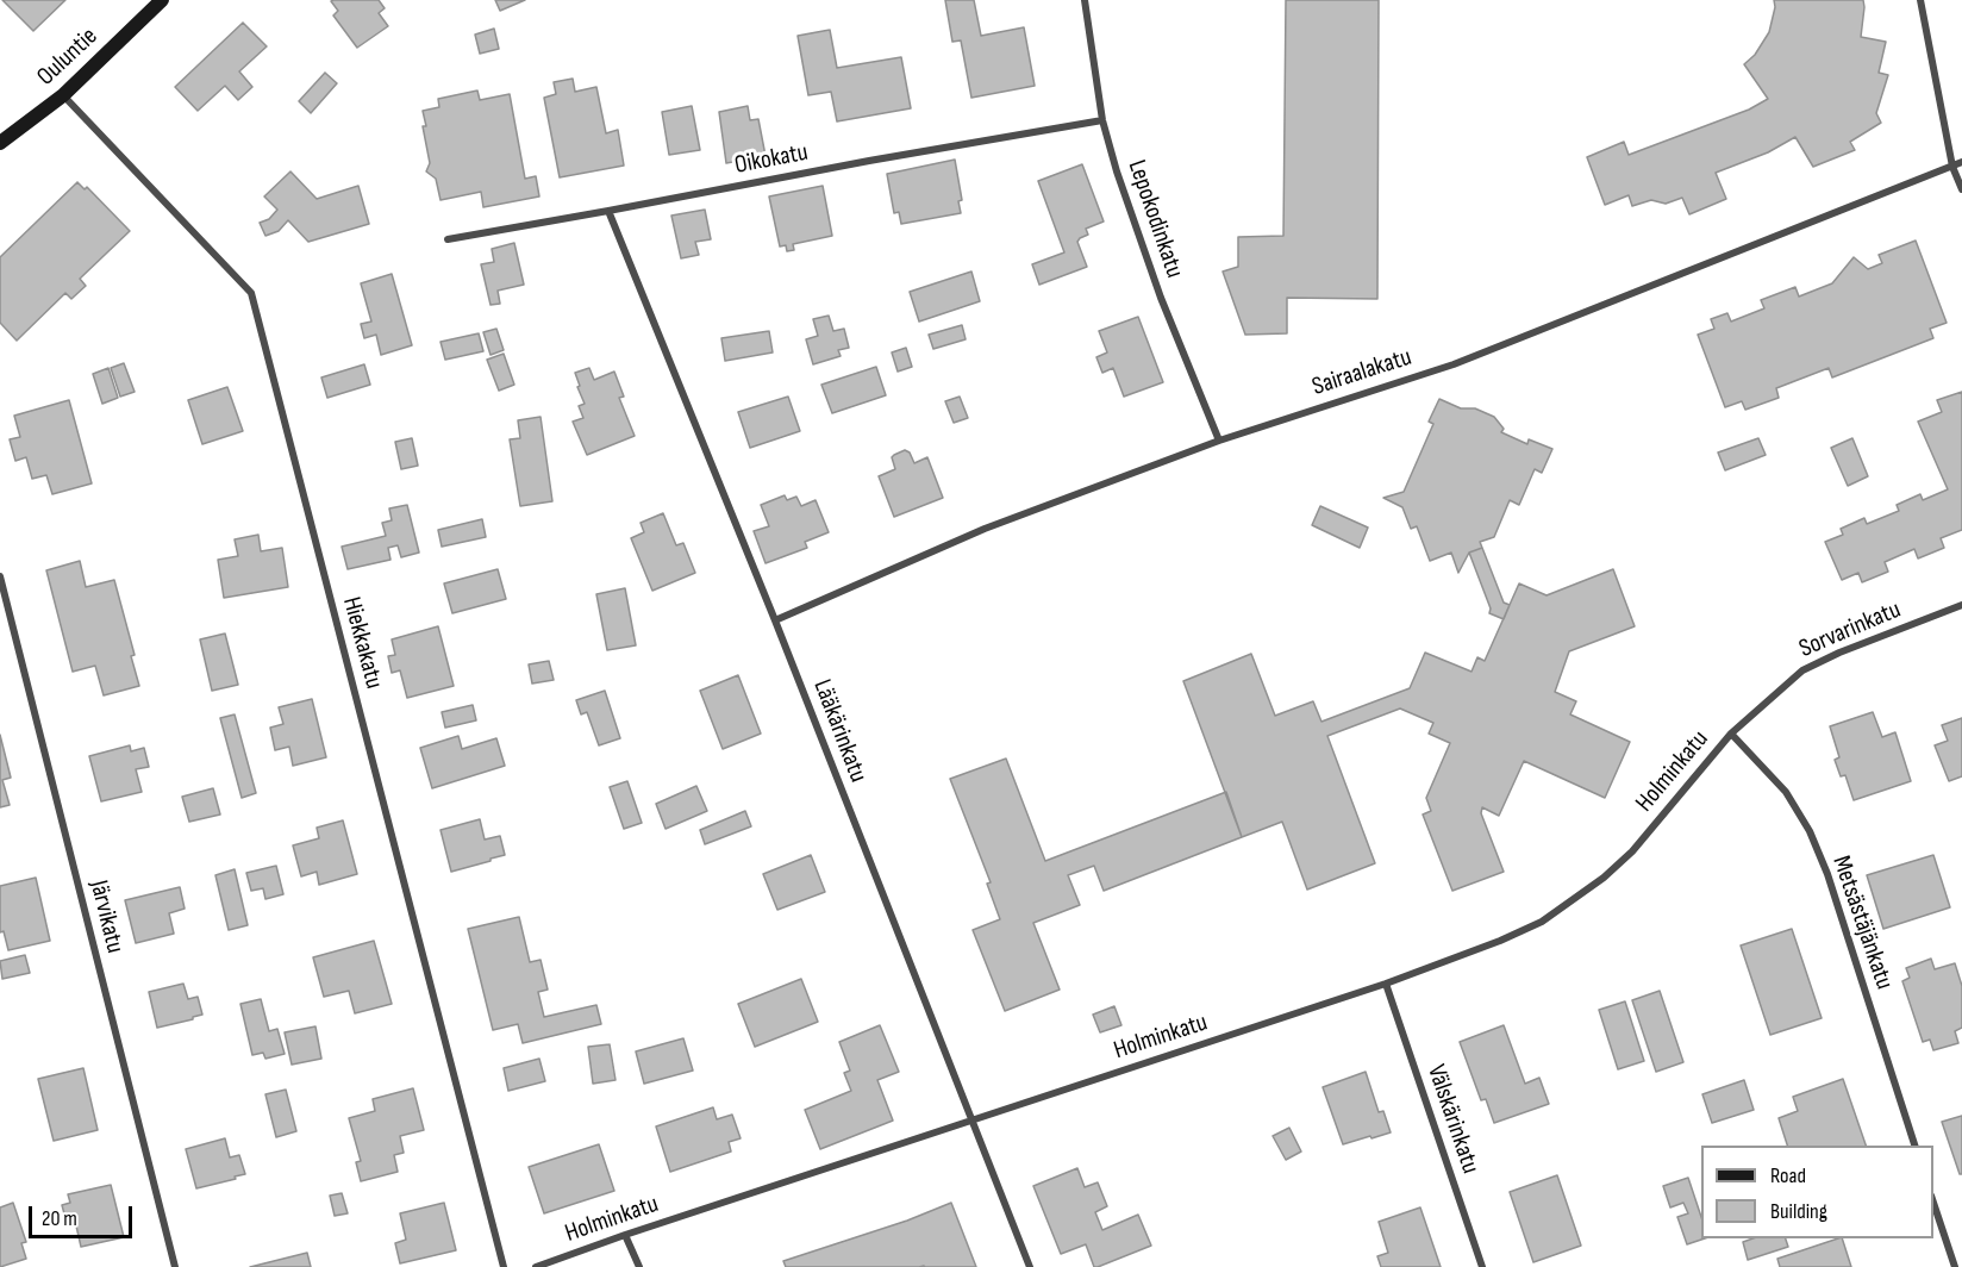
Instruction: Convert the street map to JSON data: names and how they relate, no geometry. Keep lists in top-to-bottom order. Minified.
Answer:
{"streets":{"main road":["Ouluntie"],"street":["Oikokatu","Lepokodinkatu","Sairaalakatu","Sorvarinkatu","Hiekkakatu","Lääkärinkatu","Holminkatu","Järvikatu","Metsästäjänkatu","Välskärinkatu"]},"crossings":[["Ouluntie","Hiekkakatu"],["Oikokatu","Lepokodinkatu"],["Oikokatu","Lääkärinkatu"],["Lepokodinkatu","Sairaalakatu"],["Sairaalakatu","Lääkärinkatu"],["Sorvarinkatu","Holminkatu"],["Sorvarinkatu","Metsästäjänkatu"],["Lääkärinkatu","Holminkatu"],["Holminkatu","Metsästäjänkatu"],["Holminkatu","Välskärinkatu"]],"legend":["Road","Building"],"scale_bar":"20 m"}
